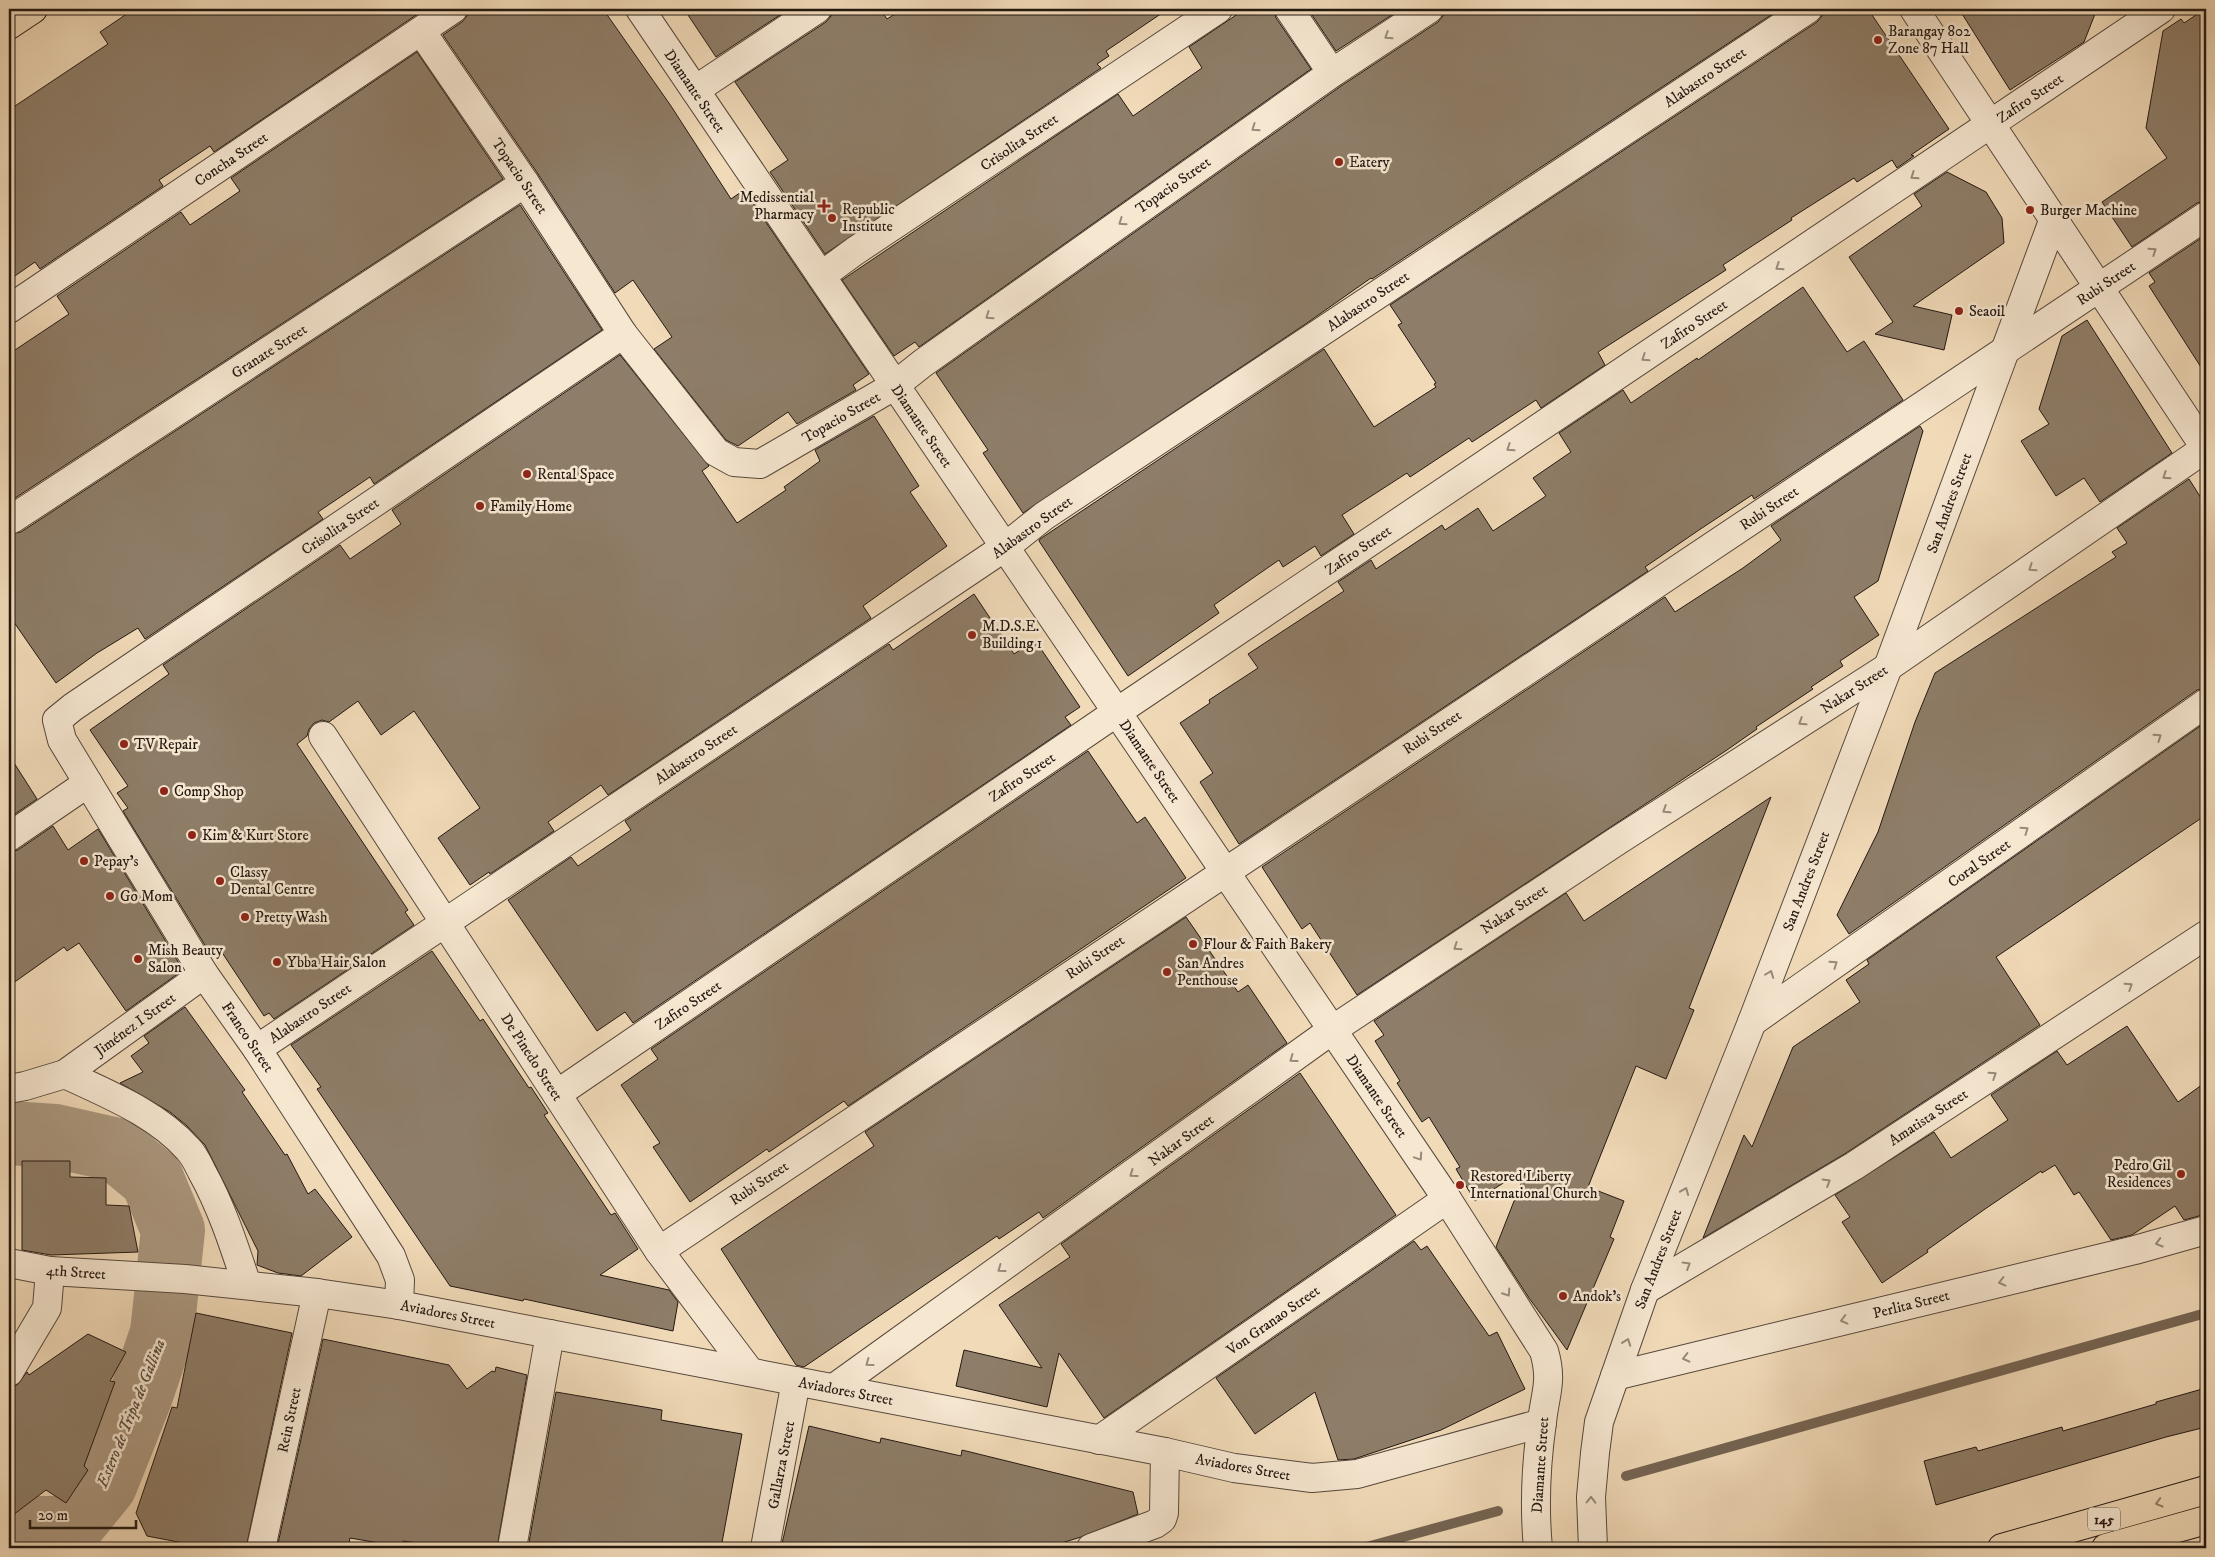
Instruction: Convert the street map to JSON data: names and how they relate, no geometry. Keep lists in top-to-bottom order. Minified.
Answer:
{"streets":{"main road":["145"],"street":["Alabastro Street","Diamante Street","Zafiro Street","Crisolita Street","Concha Street","Topacio Street","Rubi Street","Granate Street","San Andres Street","Nakar Street","Coral Street","Jiménez I Street","Franco Street","De Pinedo Street","Amatista Street","4th Street","Perlita Street","Aviadores Street","Von Granao Street","Rein Street","Gallarza Street"]},"crossings":[["Alabastro Street","Diamante Street"],["Alabastro Street","Franco Street"],["Alabastro Street","De Pinedo Street"],["Diamante Street","Zafiro Street"],["Diamante Street","Crisolita Street"],["Diamante Street","Topacio Street"],["Diamante Street","Rubi Street"],["Diamante Street","Nakar Street"],["Diamante Street","Aviadores Street"],["Diamante Street","Von Granao Street"],["Zafiro Street","De Pinedo Street"],["Crisolita Street","Topacio Street"],["Crisolita Street","Franco Street"],["Concha Street","Topacio Street"],["Topacio Street","Granate Street"],["Rubi Street","San Andres Street"],["Rubi Street","De Pinedo Street"],["San Andres Street","Nakar Street"],["San Andres Street","Coral Street"],["San Andres Street","Amatista Street"],["San Andres Street","Perlita Street"],["Nakar Street","Aviadores Street"],["Jiménez I Street","Franco Street"],["Franco Street","Aviadores Street"],["De Pinedo Street","Aviadores Street"],["4th Street","Aviadores Street"],["Aviadores Street","Von Granao Street"],["Aviadores Street","Rein Street"],["Aviadores Street","Gallarza Street"]],"one_way":["Zafiro Street","Topacio Street","San Andres Street","Nakar Street","Coral Street","Amatista Street","Perlita Street"],"water":["Estero de Tripa de Gallina"],"places":{"other":["Barangay 802 Zone 87 Hall","Eatery","Burger Machine","Republic Institute","Seaoil","Rental Space","Family Home","M.D.S.E. Building 1","TV Repair","Comp Shop","Kim & Kurt Store","Pepay's","Classy Dental Centre","Go Mom","Pretty Wash","Flour & Faith Bakery","Mish Beauty Salon","Ybba Hair Salon","San Andres Penthouse","Pedro Gil Residences","Restored Liberty International Church","Andok's"],"health":["Medissential Pharmacy"]},"scale_bar":"20 m"}
